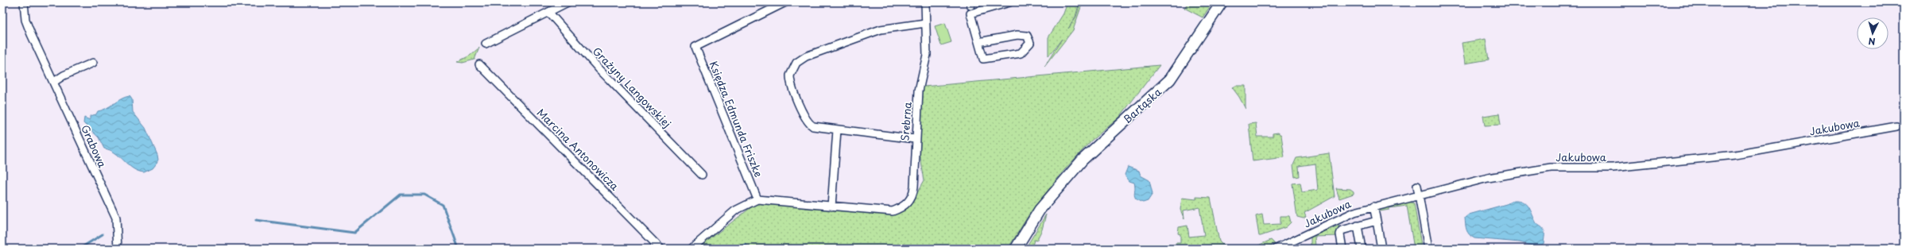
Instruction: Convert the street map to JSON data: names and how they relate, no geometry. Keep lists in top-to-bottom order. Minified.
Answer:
{"streets":{"street":["Grażyny Langowskiej","Bartąska","Księdza Edmunda Friszke","Srebrna","Jakubowa","Grabowa","Marcina Antonowicza"]},"north":"bottom"}
